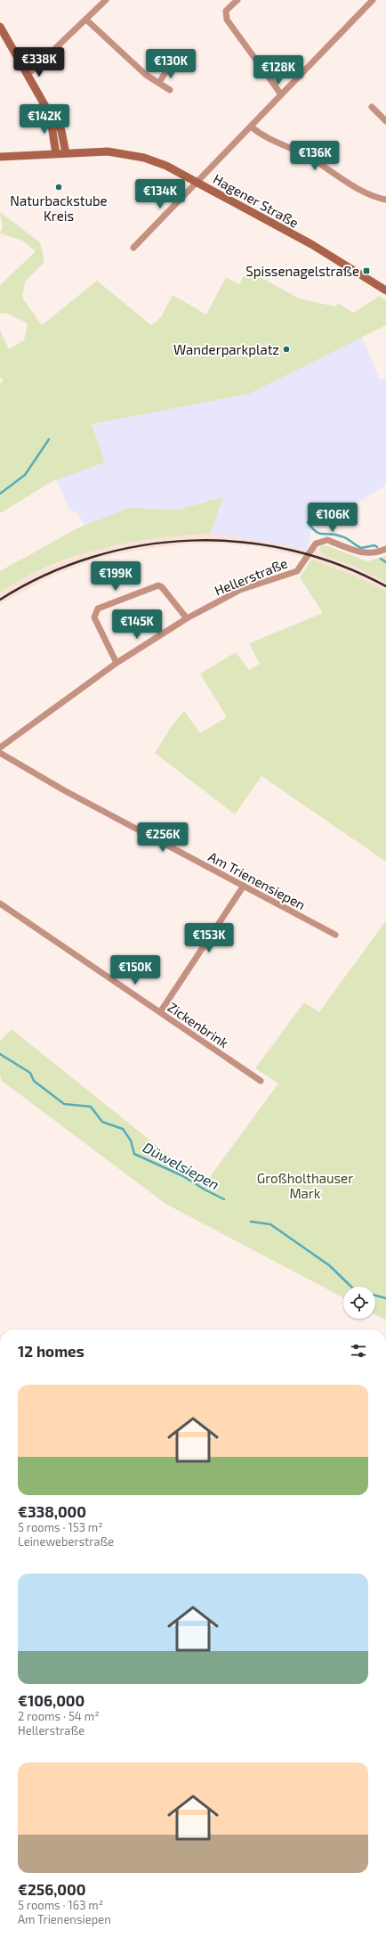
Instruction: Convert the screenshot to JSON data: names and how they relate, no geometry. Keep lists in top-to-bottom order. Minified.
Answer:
{"streets":{"main road":["Hagener Straße"],"street":["Hellerstraße","Am Trienensiepen","Zickenbrink"]},"water":["Düwelsiepen"],"parks":["Großholthauser Mark"],"places":{"other":["Naturbackstube Kreis","Wanderparkplatz"],"transit":["Spissenagelstraße"]},"page":{"price":["€338K","€130K","€128K","€142K","€136K","€134K","€106K","€199K","€145K","€256K","€153K","€150K"],"heading":"12 homes","list":[{"name":"€338,000","note":"5 rooms · 153 m² · Leineweberstraße"},{"name":"€106,000","note":"2 rooms · 54 m² · Hellerstraße"},{"name":"€256,000","note":"5 rooms · 163 m² · Am Trienensiepen"}]}}
